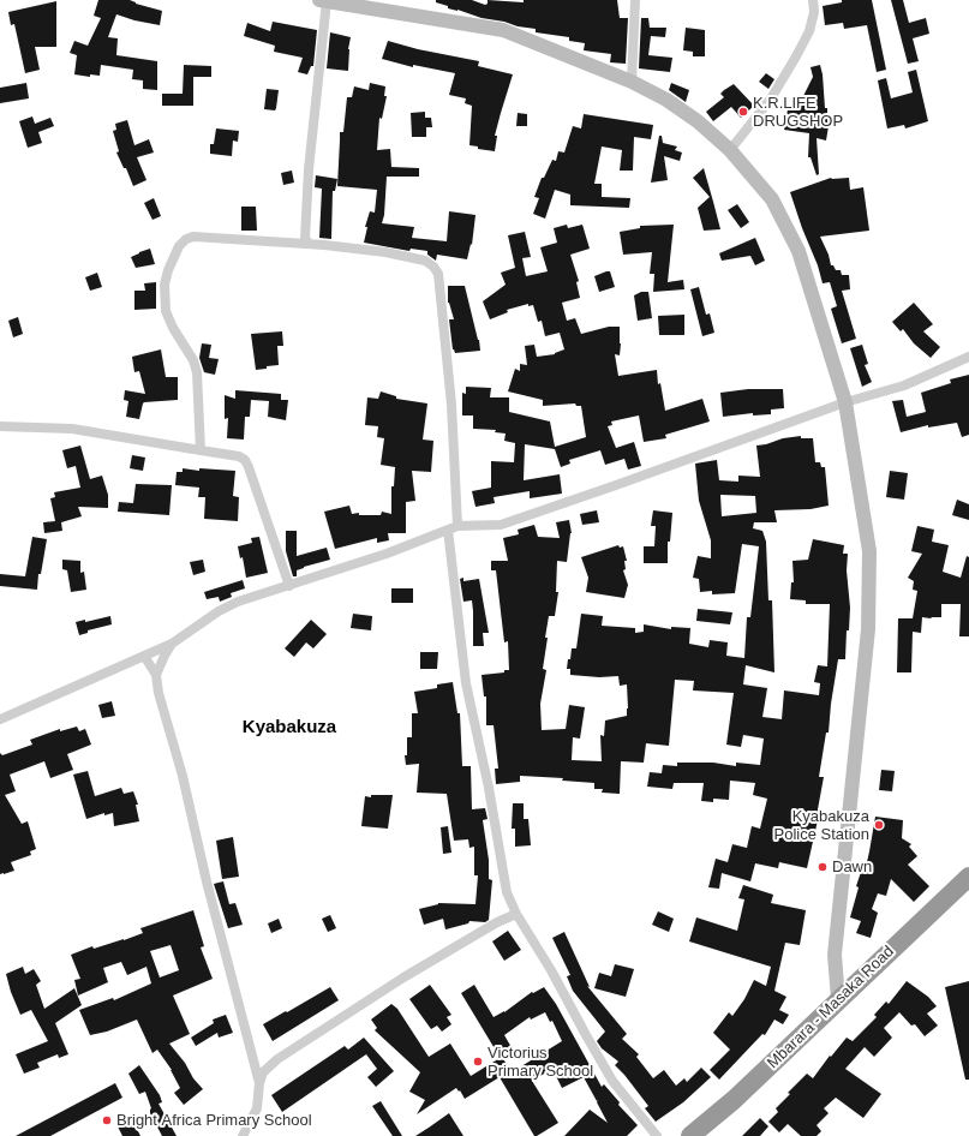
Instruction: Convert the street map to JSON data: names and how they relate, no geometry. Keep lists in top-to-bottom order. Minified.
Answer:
{"streets":{"highway":["Mbarara - Masaka Road"]},"districts":["Kyabakuza"],"places":["K.R.LIFE DRUGSHOP","Kyabakuza Police Station","Dawn","Victorius Primary School","Bright Africa Primary School"]}
